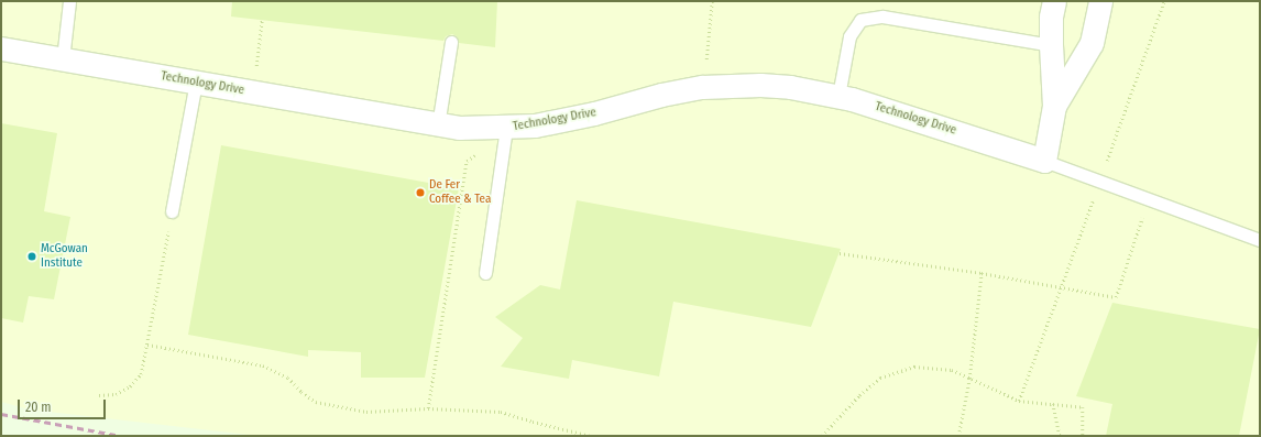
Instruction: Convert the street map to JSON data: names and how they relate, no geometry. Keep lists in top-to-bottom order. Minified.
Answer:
{"streets":{"street":["Technology Drive"]},"places":["De Fer Coffee & Tea","McGowan Institute"],"scale_bar":"20 m"}
